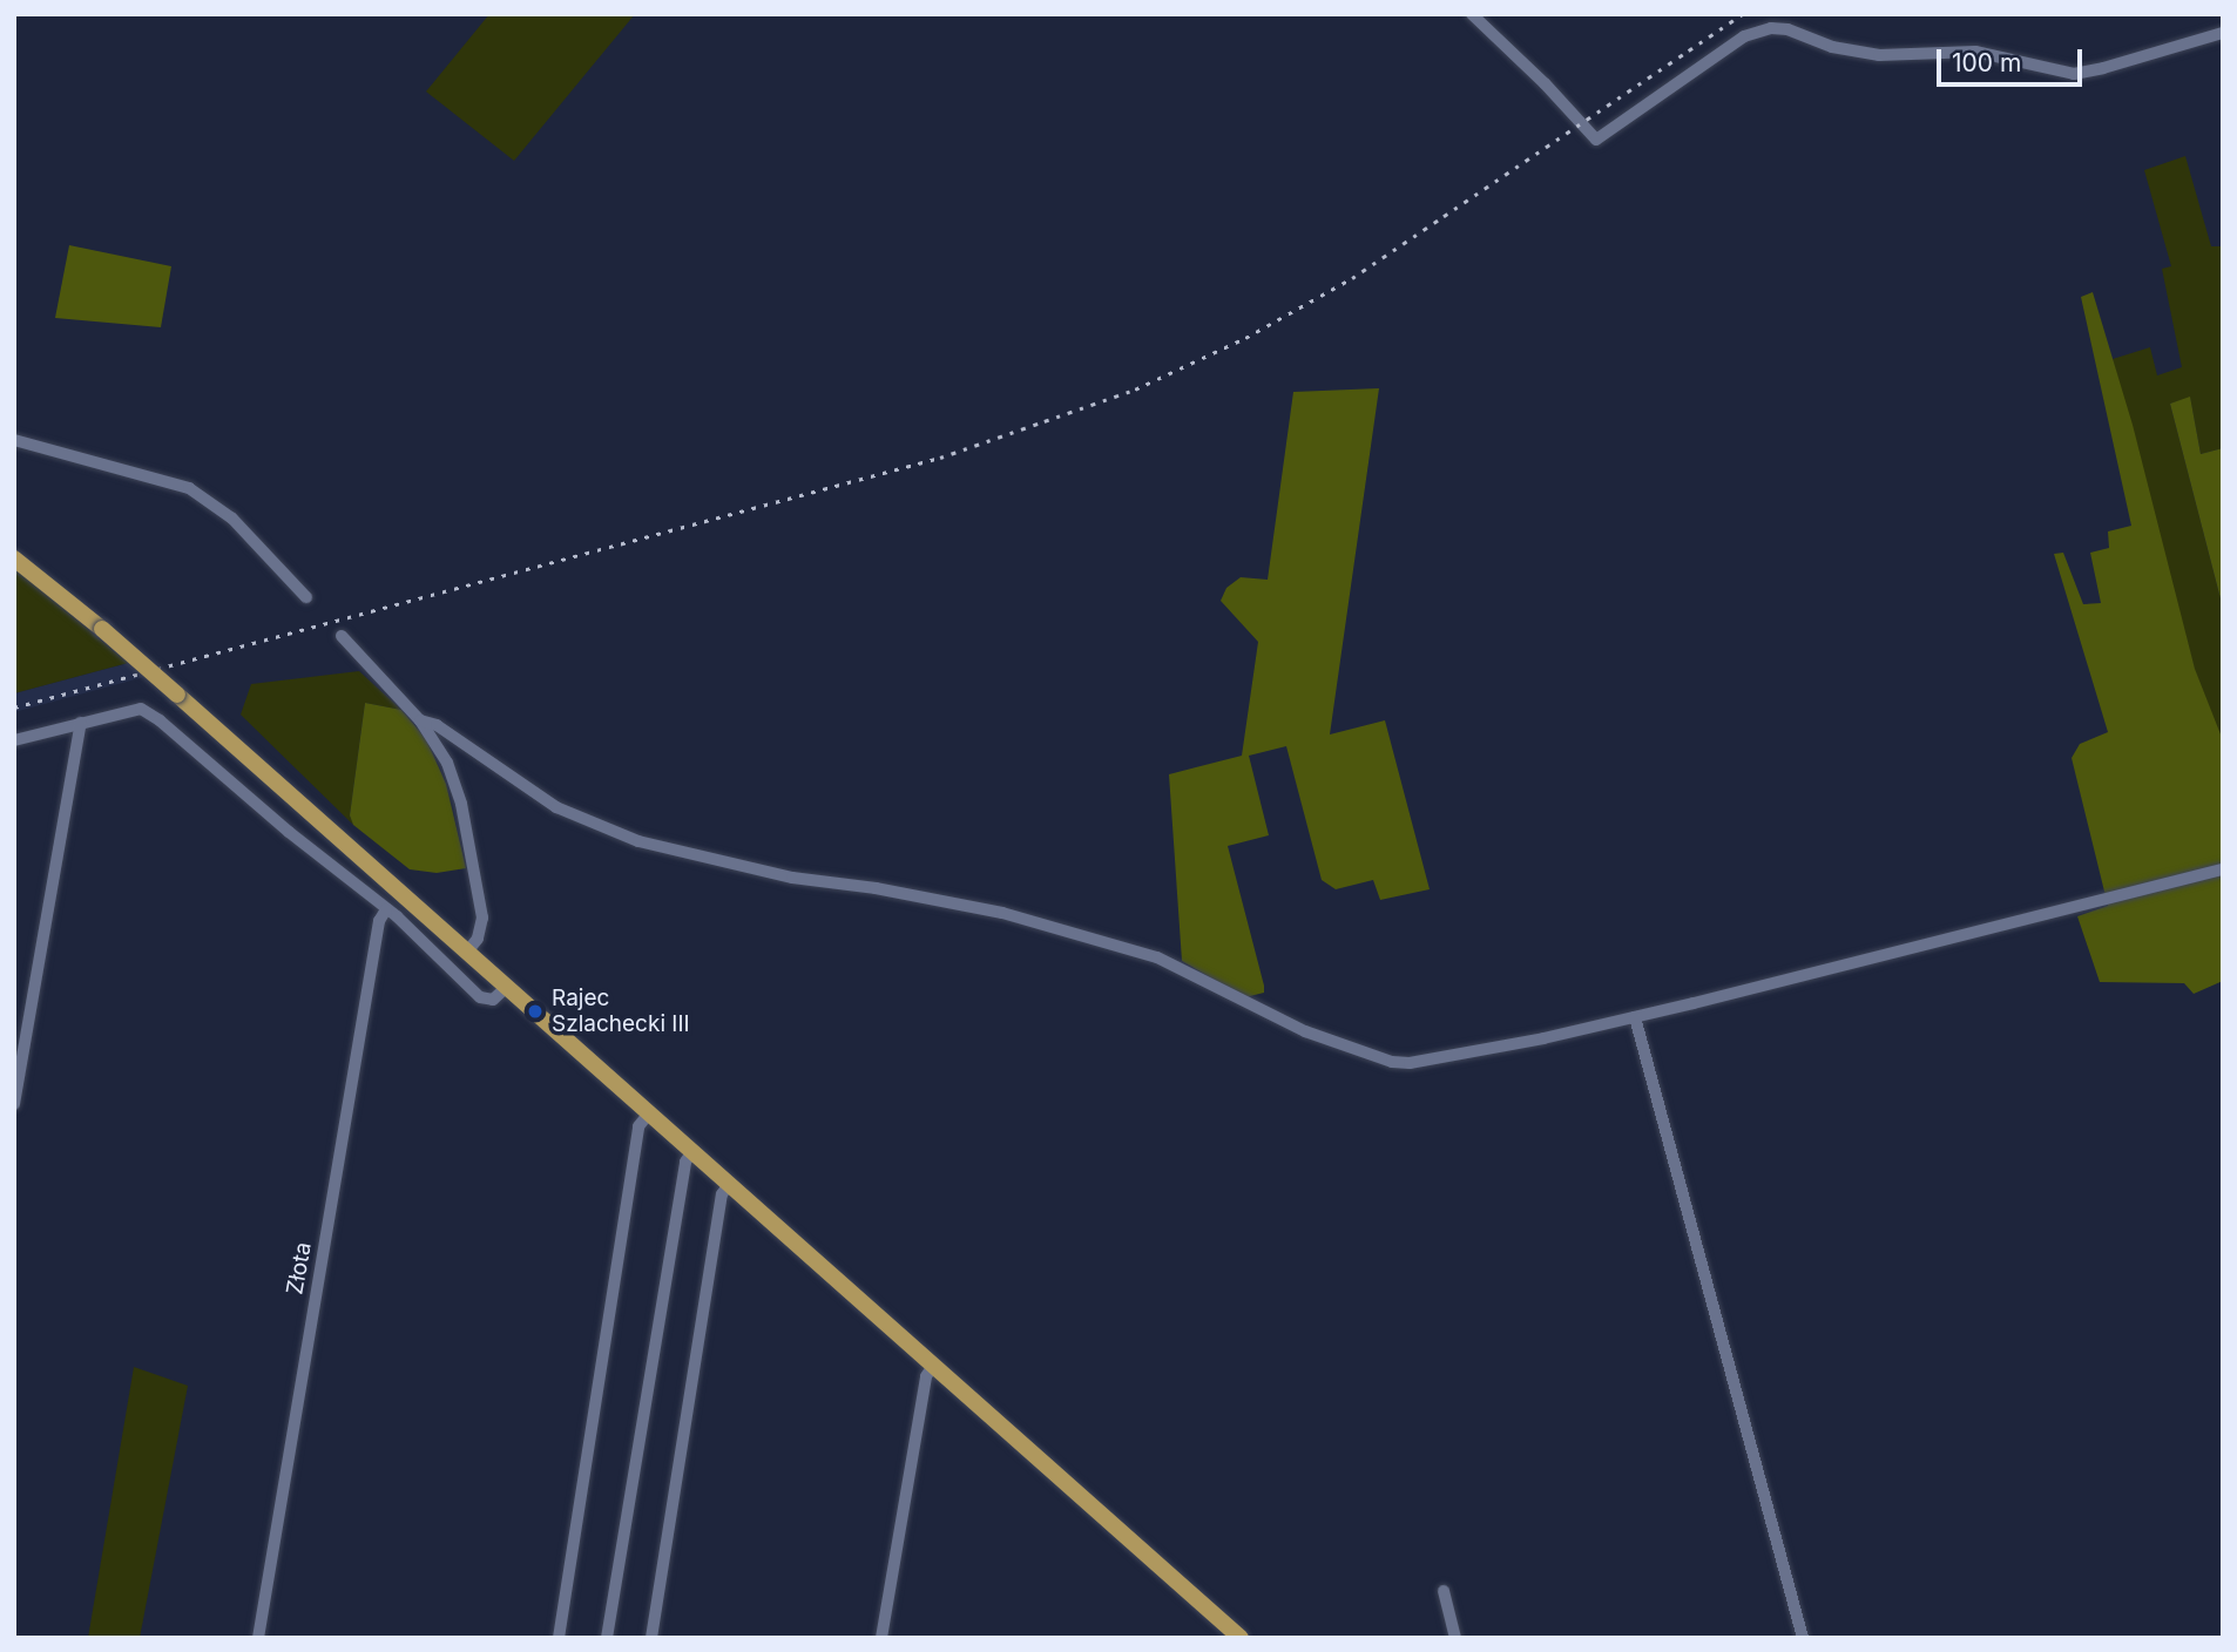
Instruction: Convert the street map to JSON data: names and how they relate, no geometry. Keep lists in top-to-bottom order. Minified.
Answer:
{"streets":{"street":["Złota"]},"places":["Rajec Szlachecki III"],"scale_bar":"100 m"}
